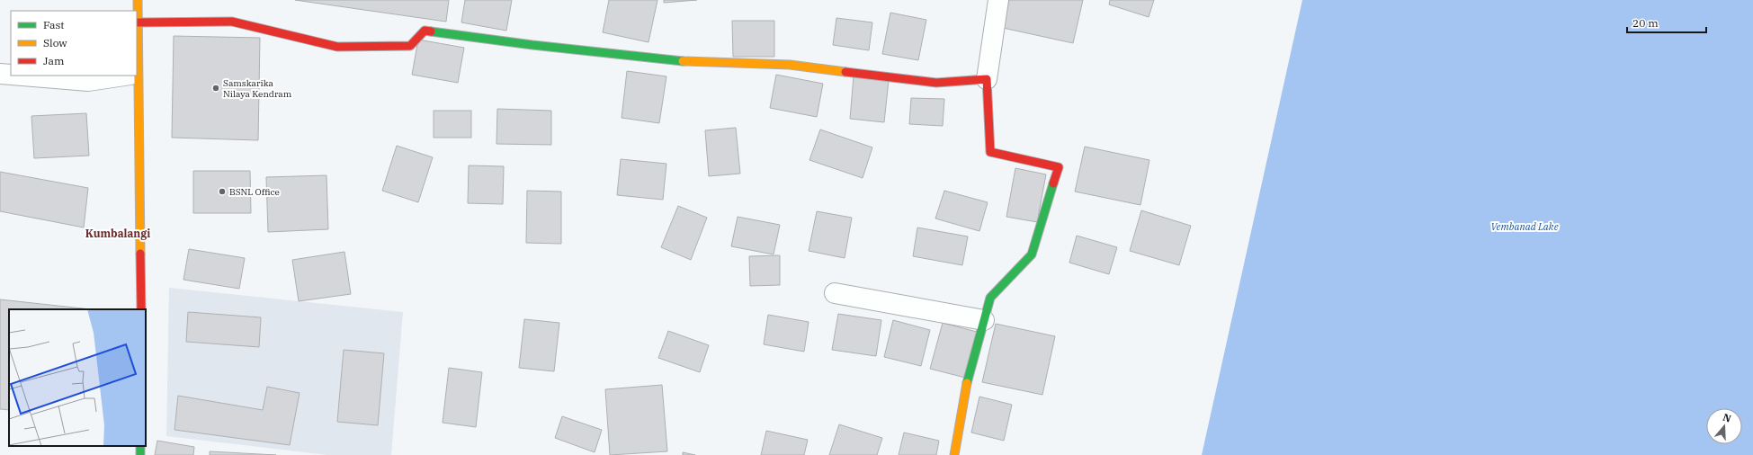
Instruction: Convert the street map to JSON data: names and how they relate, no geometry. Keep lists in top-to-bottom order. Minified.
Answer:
{"districts":["Kumbalangi"],"water":["Vembanad Lake"],"places":["Samskarika Nilaya Kendram","BSNL Office"],"legend":["Fast","Slow","Jam"],"scale_bar":"20 m","north":"top"}
